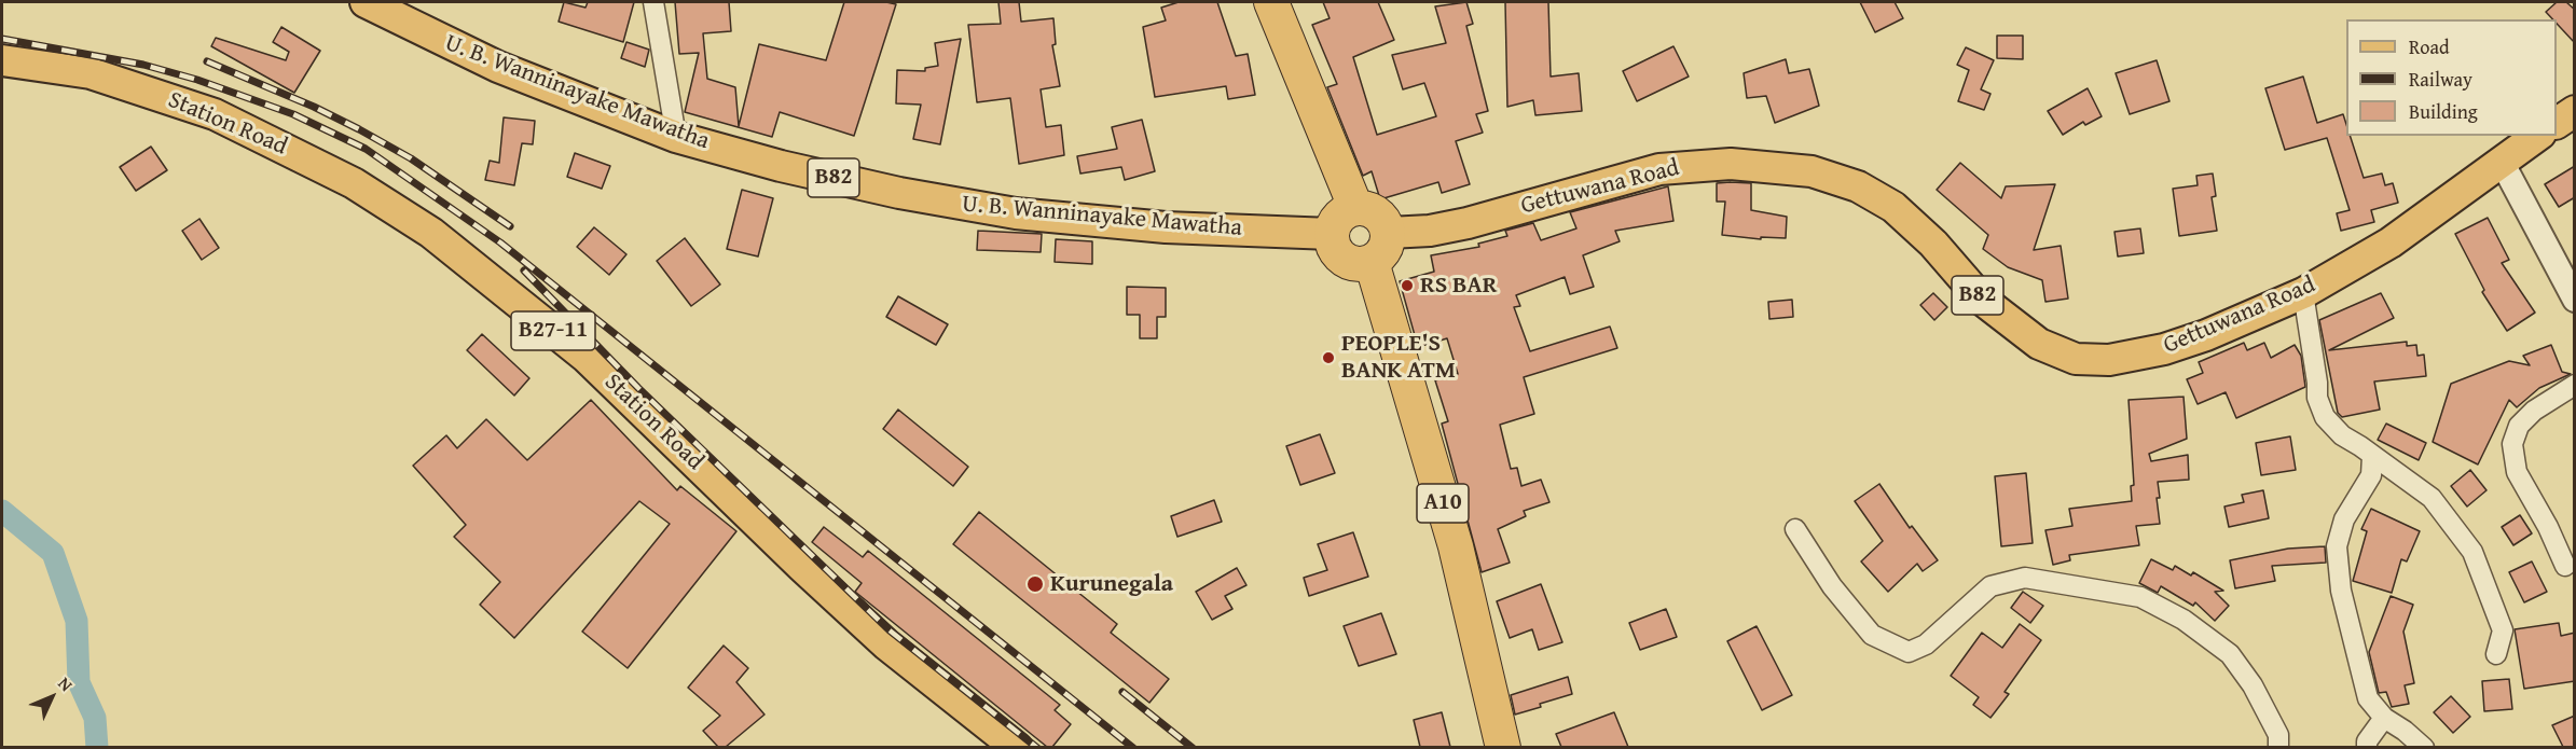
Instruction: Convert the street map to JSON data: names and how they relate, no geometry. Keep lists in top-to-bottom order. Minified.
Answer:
{"streets":{"highway":["A10"],"main road":["U. B. Wanninayake Mawatha","Station Road","B82","Gettuwana Road","B27-11"]},"crossings":[["U. B. Wanninayake Mawatha","Gettuwana Road"],["U. B. Wanninayake Mawatha","A10"],["Gettuwana Road","A10"]],"places":["RS BAR","PEOPLE'S BANK ATM","Kurunegala"],"legend":["Road","Railway","Building"],"north":"top right"}
